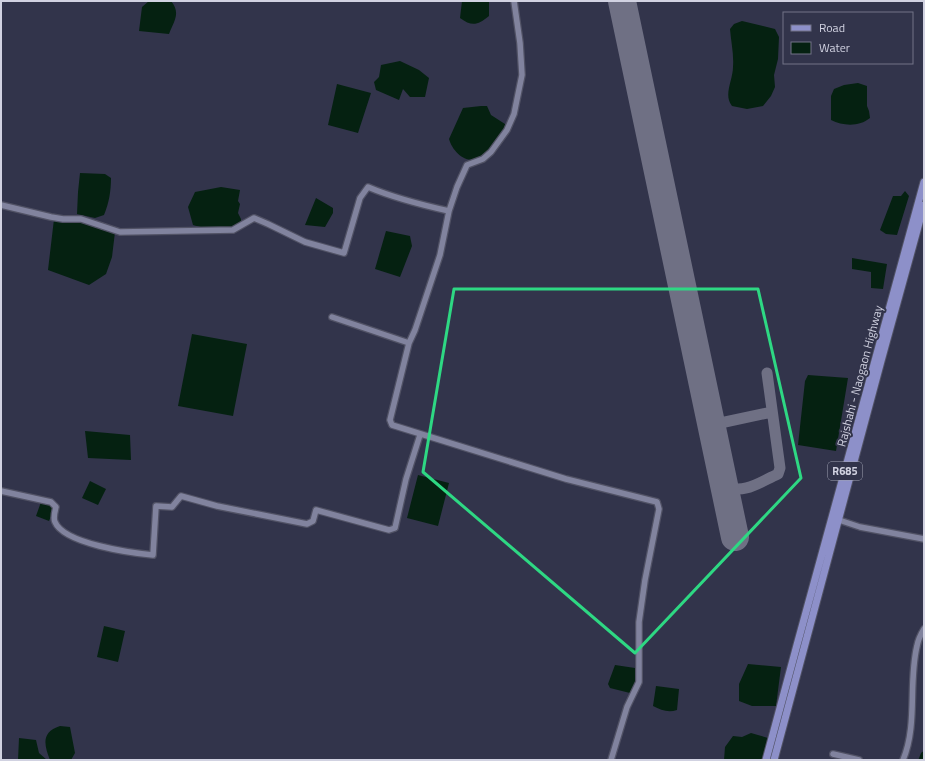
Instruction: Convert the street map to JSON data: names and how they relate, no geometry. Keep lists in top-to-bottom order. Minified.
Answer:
{"streets":{"main road":["Rajshahi - Naogaon Highway","R685"]},"legend":["Road","Water"]}
